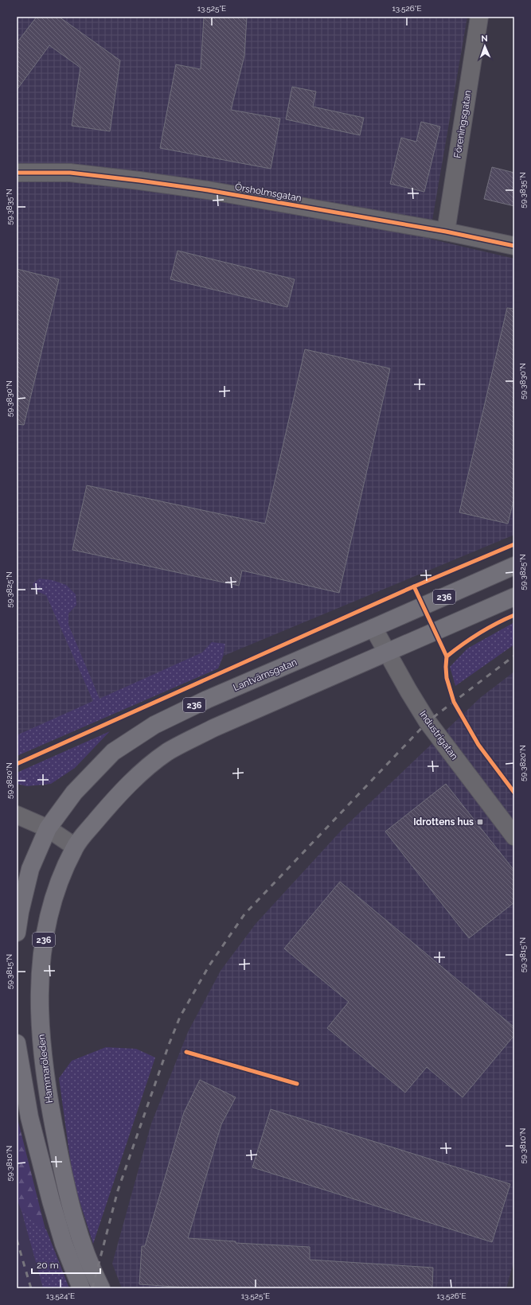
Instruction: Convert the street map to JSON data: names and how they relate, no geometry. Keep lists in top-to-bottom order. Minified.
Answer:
{"streets":{"main road":["236","Lantvärnsgatan","Hammaröleden"],"street":["Föreningsgatan","Örsholmsgatan","Industrigatan"]},"crossings":[["Föreningsgatan","Örsholmsgatan"],["236","Lantvärnsgatan"],["236","Industrigatan"],["236","Hammaröleden"],["Lantvärnsgatan","Industrigatan"]],"places":{"transit":["Idrottens hus"]},"scale_bar":"20 m","north":"top","coordinates":["13.525°E","13.526°E","59.3835°N","59.3830°N","59.3825°N","59.3820°N","59.3815°N","59.3810°N","13.524°E"]}
